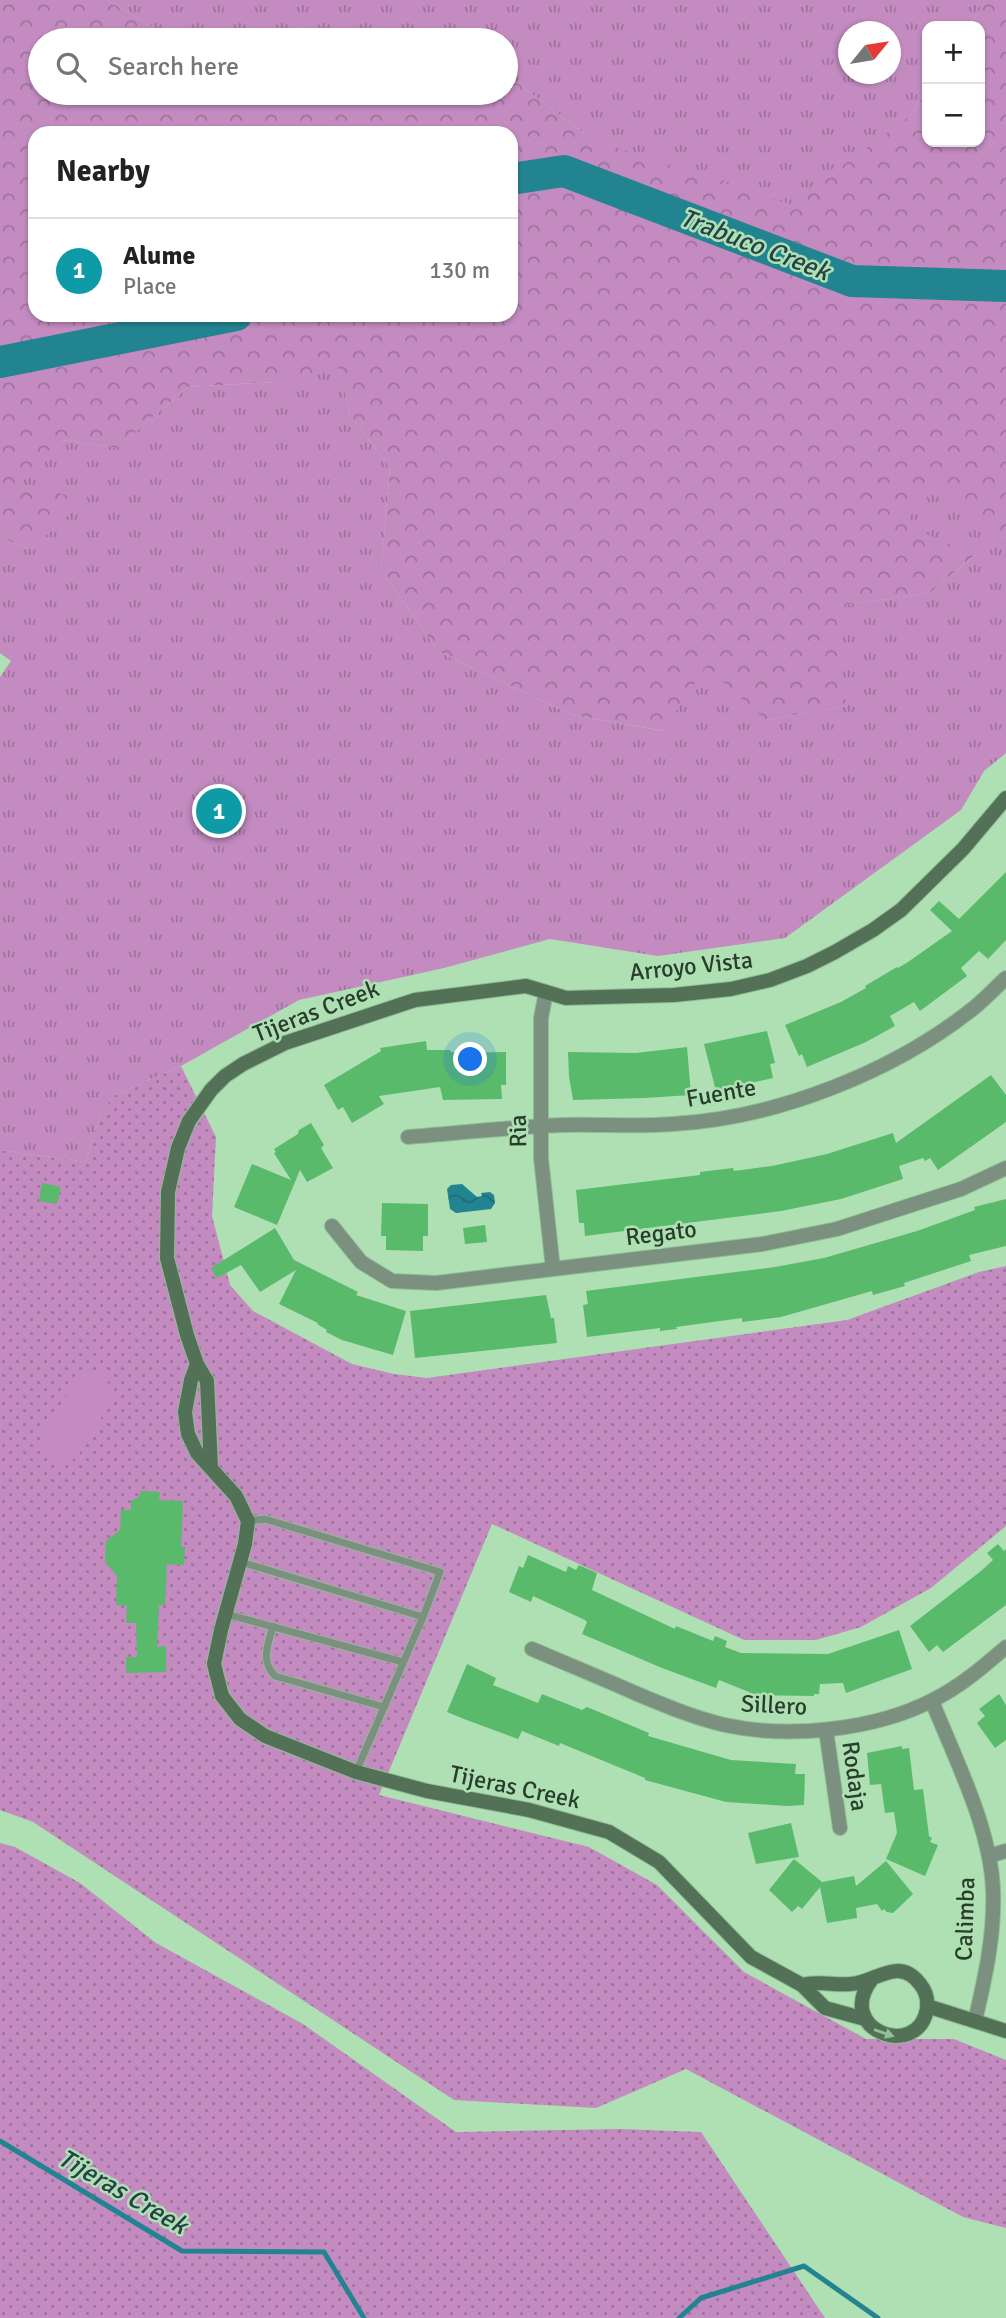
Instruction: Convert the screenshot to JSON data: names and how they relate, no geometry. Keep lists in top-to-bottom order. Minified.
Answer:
{"streets":{"street":["Arroyo Vista","Tijeras Creek","Fuente","Ria","Regato","Sillero","Rodaja","Calimba"]},"crossings":[["Arroyo Vista","Tijeras Creek"],["Arroyo Vista","Ria"],["Fuente","Ria"],["Ria","Regato"],["Sillero","Rodaja"],["Sillero","Calimba"]],"water":["Trabuco Creek","Tijeras Creek"],"north":"top right","page":{"map_buttons":["+","−"],"search":"Search here","heading":"Nearby","list":[{"mark":"1","name":"Alume","note":"Place","value":"130 m"}],"pins":"1"}}
